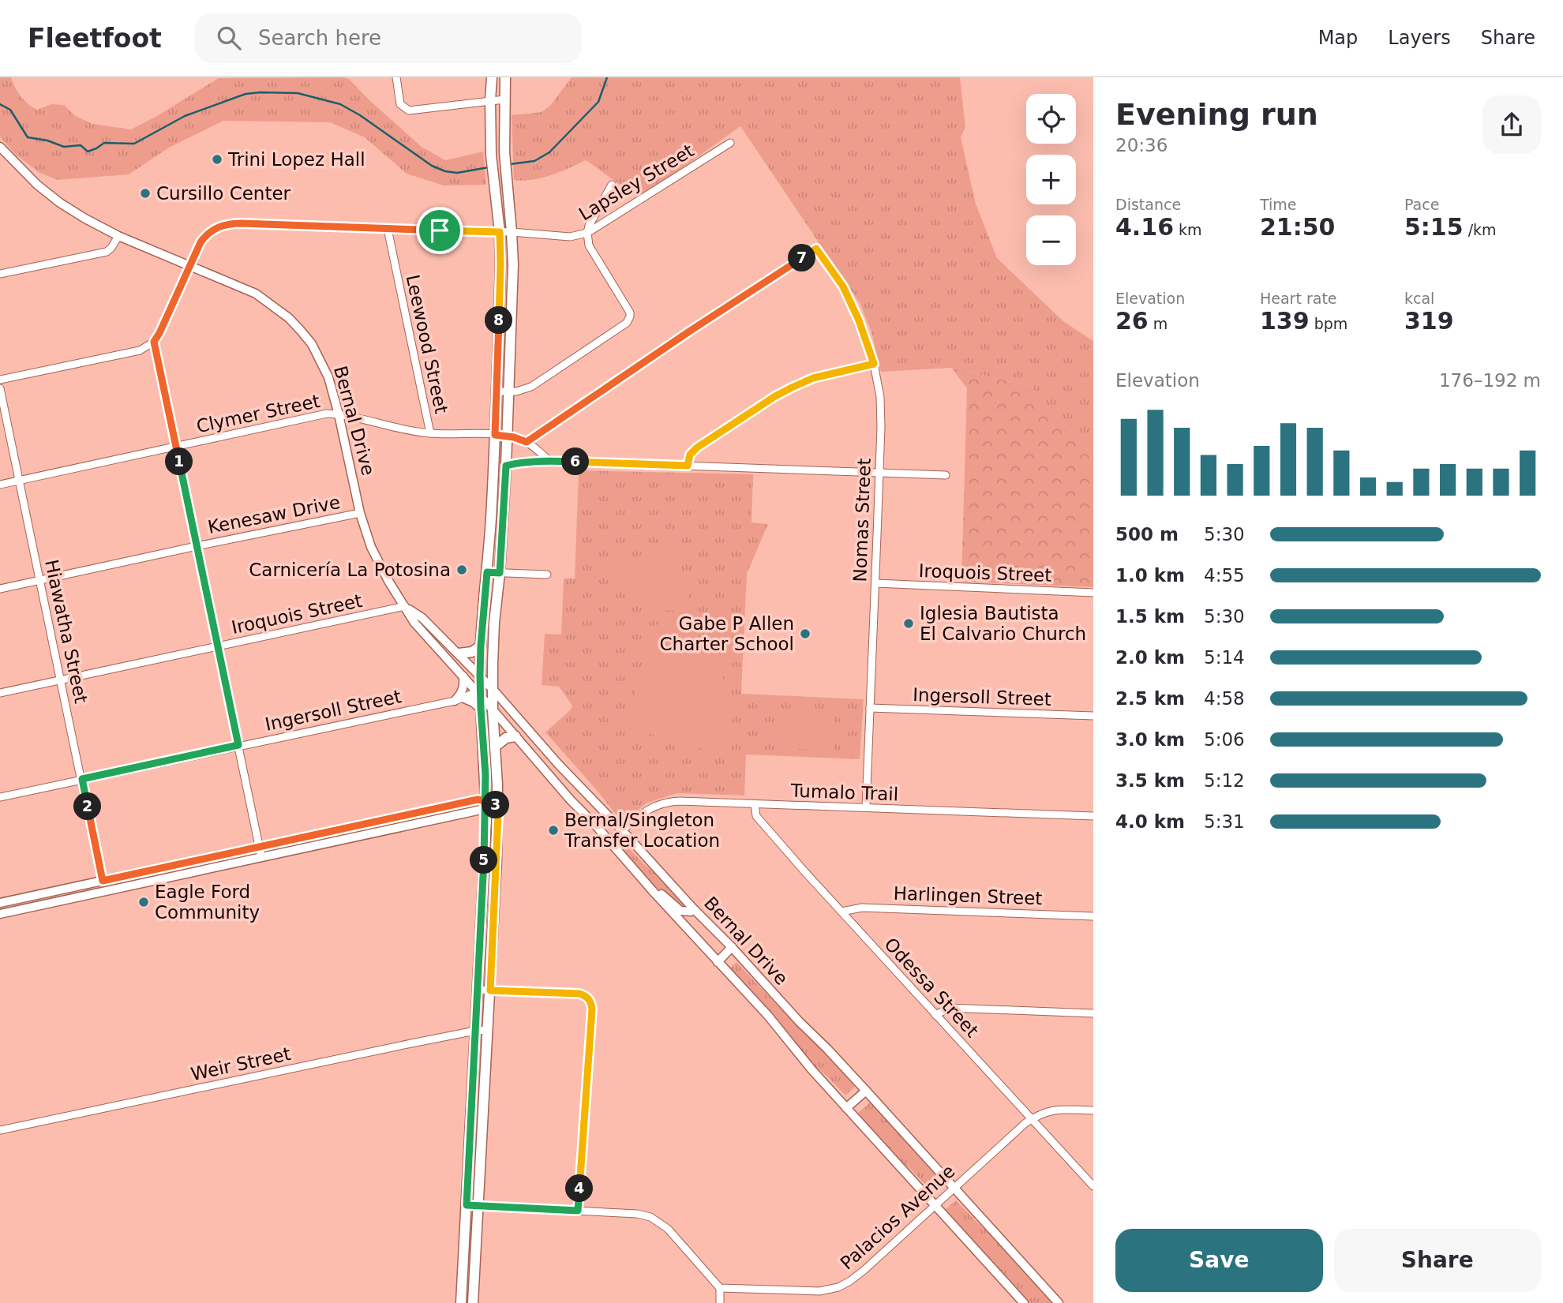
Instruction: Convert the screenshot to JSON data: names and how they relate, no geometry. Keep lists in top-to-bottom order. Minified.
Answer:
{"streets":{"street":["Lapsley Street","Leewood Street","Clymer Street","Bernal Drive","Kenesaw Drive","Nomas Street","Iroquois Street","Hiawatha Street","Ingersoll Street","Tumalo Trail","Harlingen Street","Odessa Street","Weir Street","Palacios Avenue"]},"crossings":[["Lapsley Street","Leewood Street"],["Lapsley Street","Bernal Drive"],["Leewood Street","Clymer Street"],["Clymer Street","Bernal Drive"],["Clymer Street","Nomas Street"],["Clymer Street","Hiawatha Street"],["Bernal Drive","Kenesaw Drive"],["Bernal Drive","Iroquois Street"],["Bernal Drive","Ingersoll Street"],["Bernal Drive","Tumalo Trail"],["Bernal Drive","Palacios Avenue"],["Kenesaw Drive","Hiawatha Street"],["Nomas Street","Iroquois Street"],["Nomas Street","Ingersoll Street"],["Nomas Street","Tumalo Trail"],["Iroquois Street","Hiawatha Street"],["Hiawatha Street","Ingersoll Street"],["Tumalo Trail","Odessa Street"],["Harlingen Street","Odessa Street"],["Odessa Street","Palacios Avenue"]],"places":["Trini Lopez Hall","Cursillo Center","Carnicería La Potosina","Iglesia Bautista El Calvario Church","Gabe P Allen Charter School","Bernal/Singleton Transfer Location","Eagle Ford Community"],"page":{"header":"Fleetfoot","search":"Search here","nav":["Map","Layers","Share"],"heading":["Evening run","20:36"],"map_buttons":["+","−"],"stats":[["Distance","4.16 km"],["Time","21:50"],["Pace","5:15 /km"],["Elevation","26 m"],["Heart rate","139 bpm"],["kcal","319"]],"pins":["7","8","1","6","3","2","5","4"],"chart":["Elevation","176–192 m"],"list":[{"name":"500 m","note":"5:30"},{"name":"1.0 km","note":"4:55"},{"name":"1.5 km","note":"5:30"},{"name":"2.0 km","note":"5:14"},{"name":"2.5 km","note":"4:58"},{"name":"3.0 km","note":"5:06"},{"name":"3.5 km","note":"5:12"},{"name":"4.0 km","note":"5:31"}],"buttons":["Save","Share"]}}
